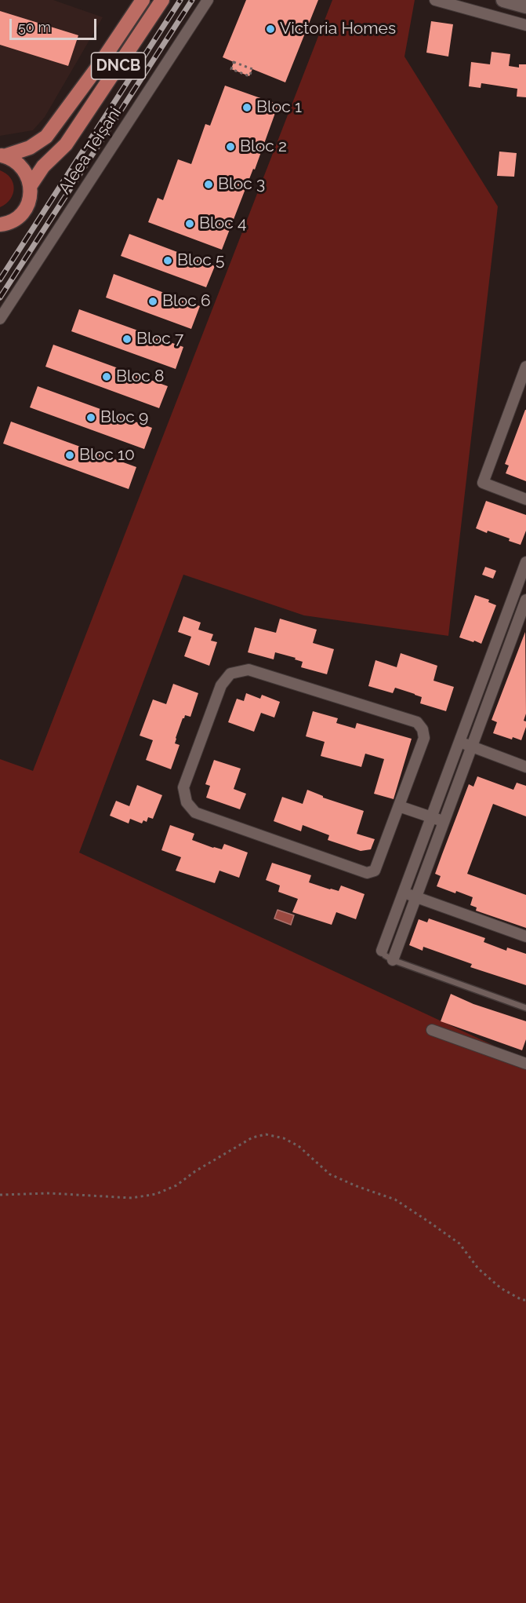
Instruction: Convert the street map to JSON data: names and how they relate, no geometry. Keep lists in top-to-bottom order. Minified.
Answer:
{"streets":{"main road":["DNCB"],"street":["Aleea Teișani"]},"places":["Victoria Homes","Bloc 1","Bloc 2","Bloc 3","Bloc 4","Bloc 5","Bloc 6","Bloc 7","Bloc 8","Bloc 9","Bloc 10"],"scale_bar":"50 m"}
